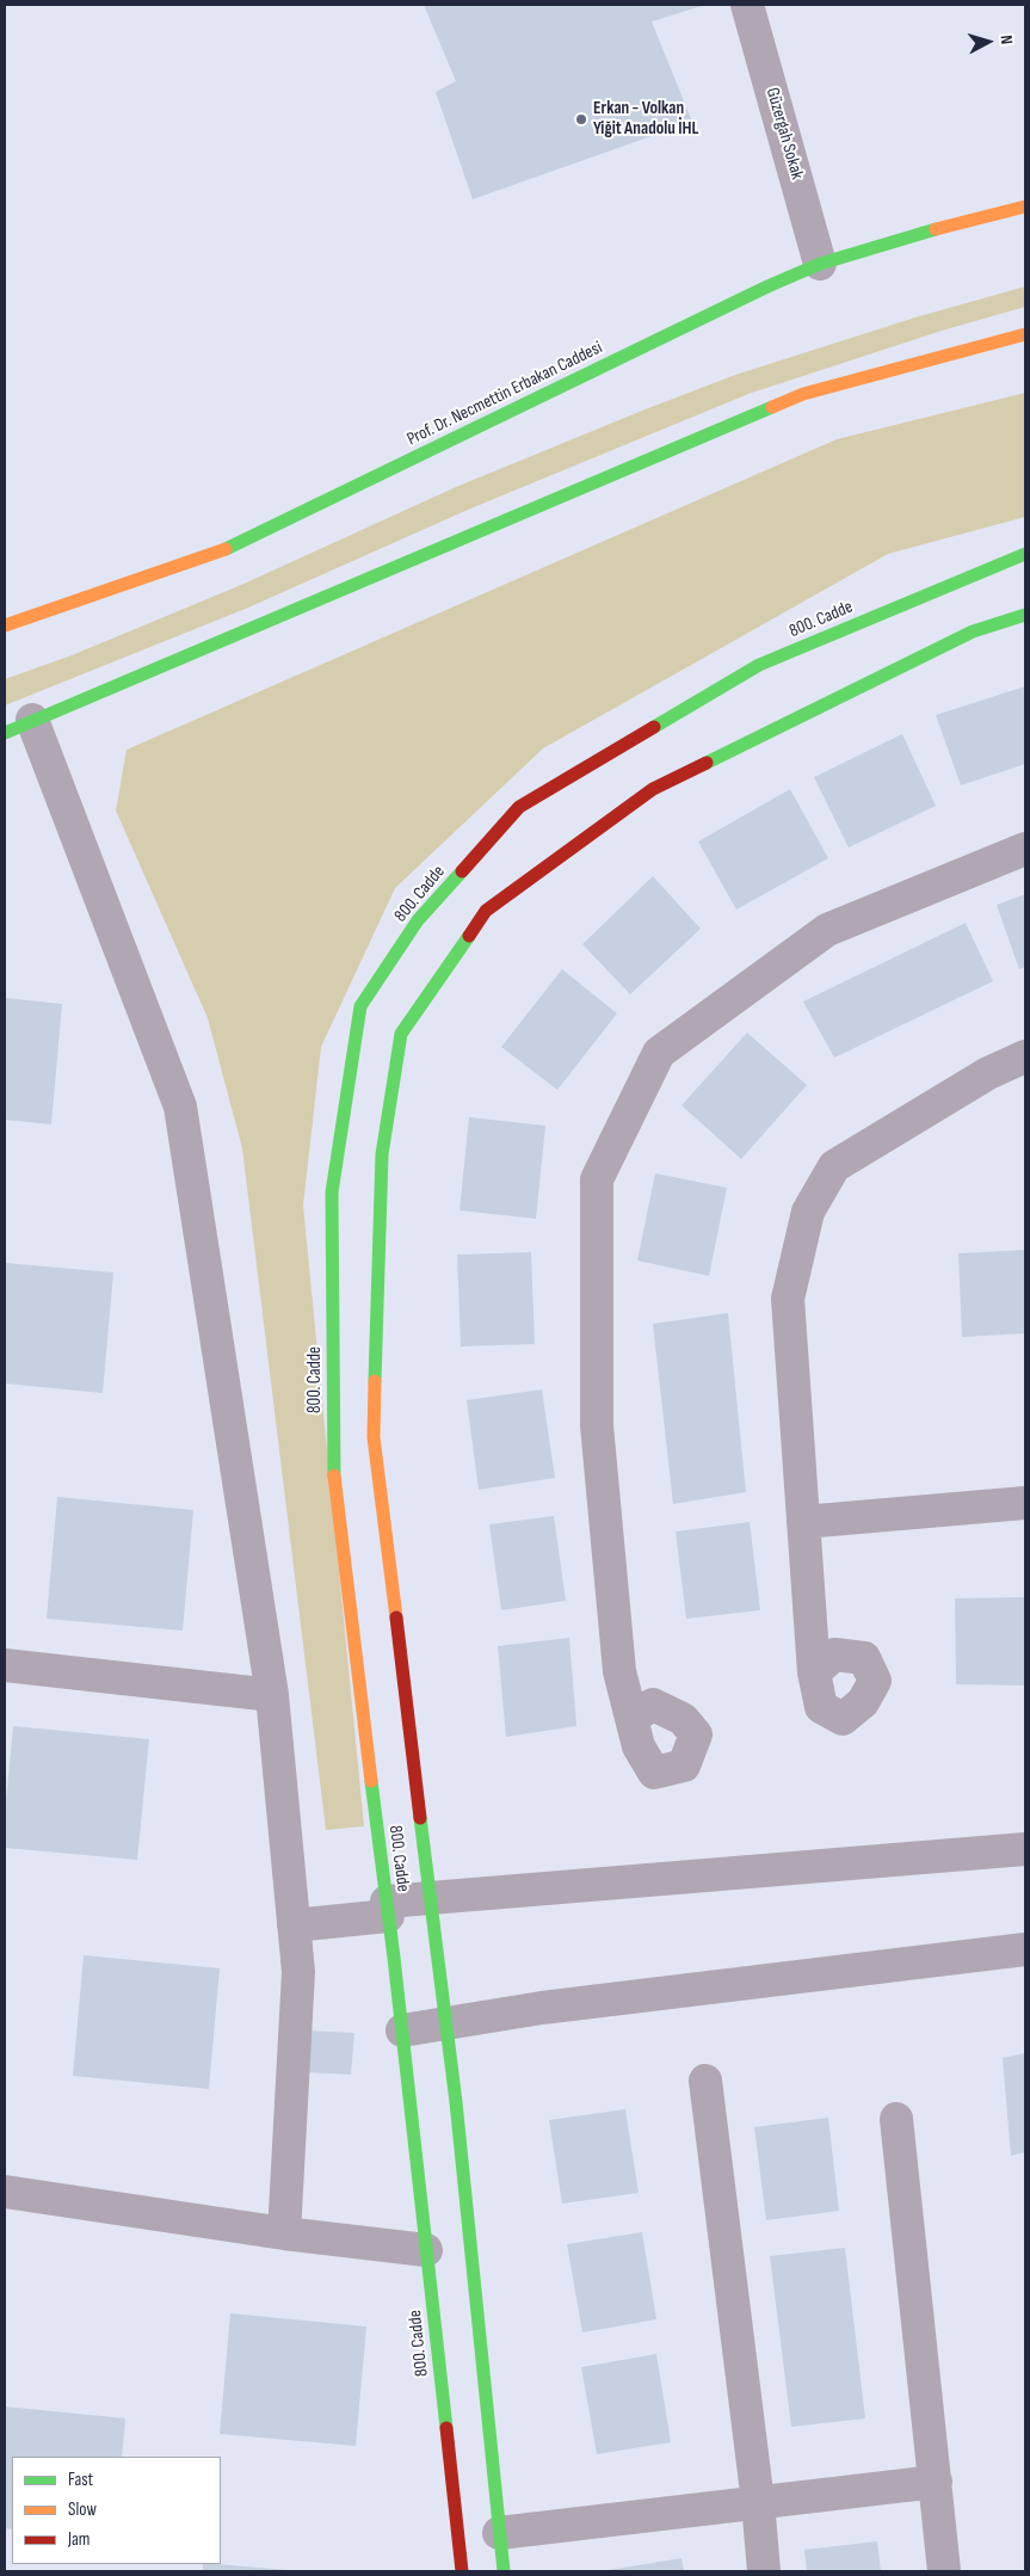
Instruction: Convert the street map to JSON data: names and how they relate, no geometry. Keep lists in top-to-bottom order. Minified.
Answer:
{"streets":{"street":["Güzergah Sokak","Prof. Dr. Necmettin Erbakan Caddesi","800. Cadde"]},"crossings":[["Güzergah Sokak","Prof. Dr. Necmettin Erbakan Caddesi"]],"places":["Erkan - Volkan Yiğit Anadolu İHL"],"legend":["Fast","Slow","Jam"],"north":"right"}
